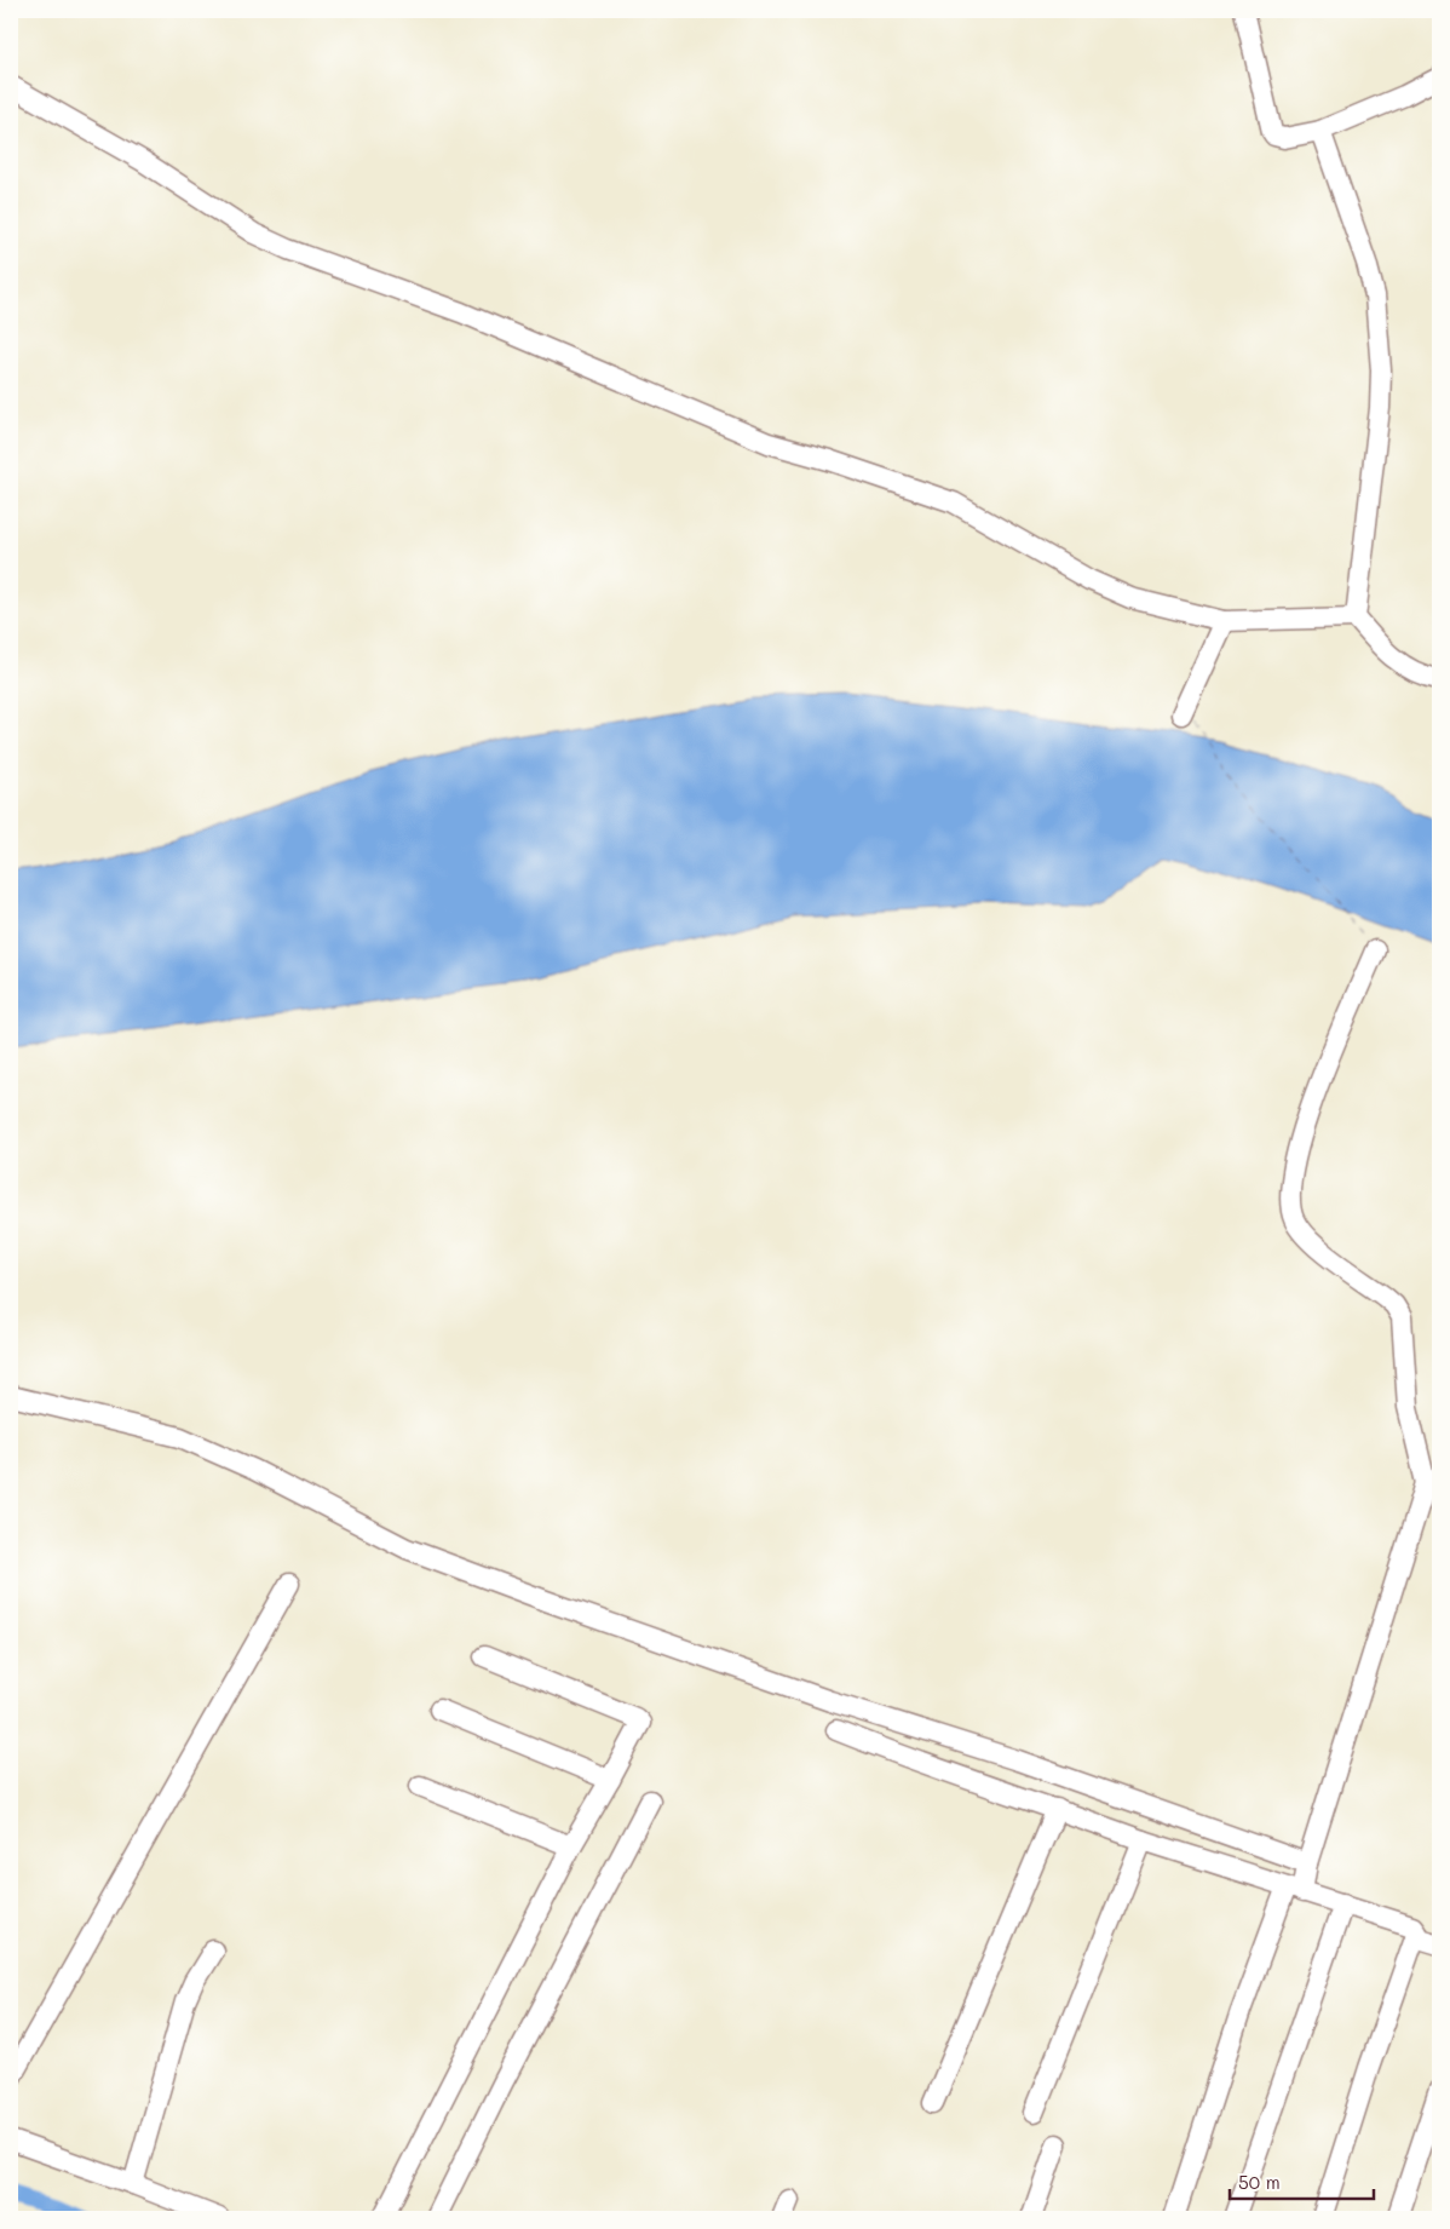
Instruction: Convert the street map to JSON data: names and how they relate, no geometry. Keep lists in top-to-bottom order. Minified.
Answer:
{"scale_bar":"50 m"}
